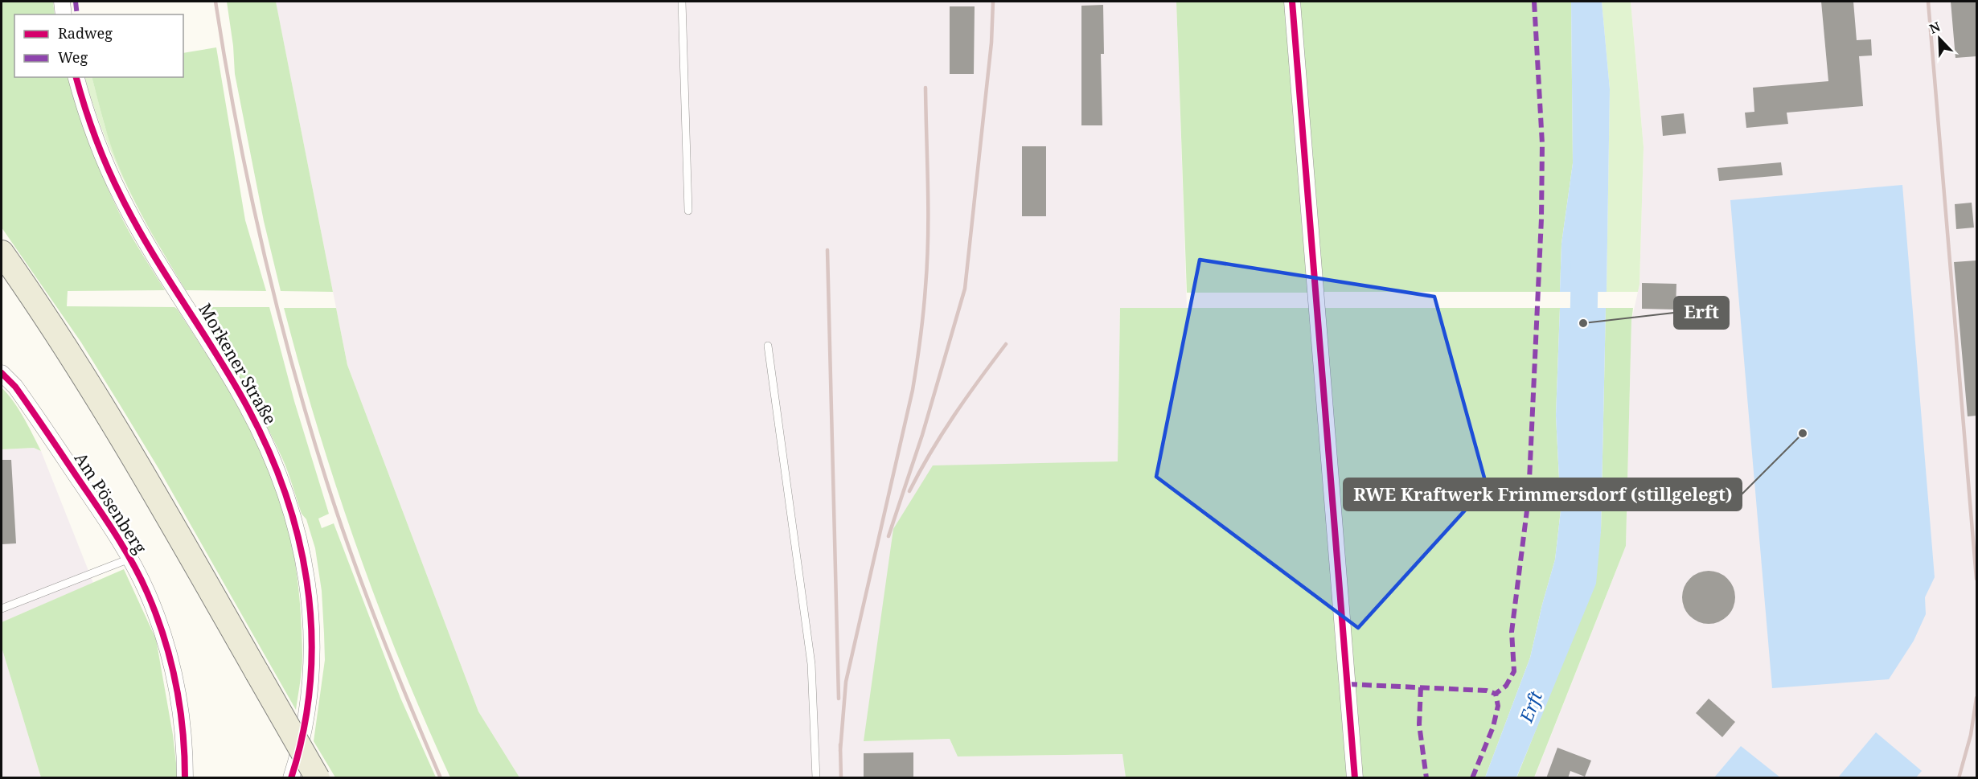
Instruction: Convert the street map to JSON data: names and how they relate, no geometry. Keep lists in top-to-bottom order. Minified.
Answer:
{"streets":{"street":["Morkener Straße","Am Pösenberg"]},"water":["Erft"],"places":["Erft","RWE Kraftwerk Frimmersdorf (stillgelegt)"],"legend":["Radweg","Weg"],"north":"top left"}
